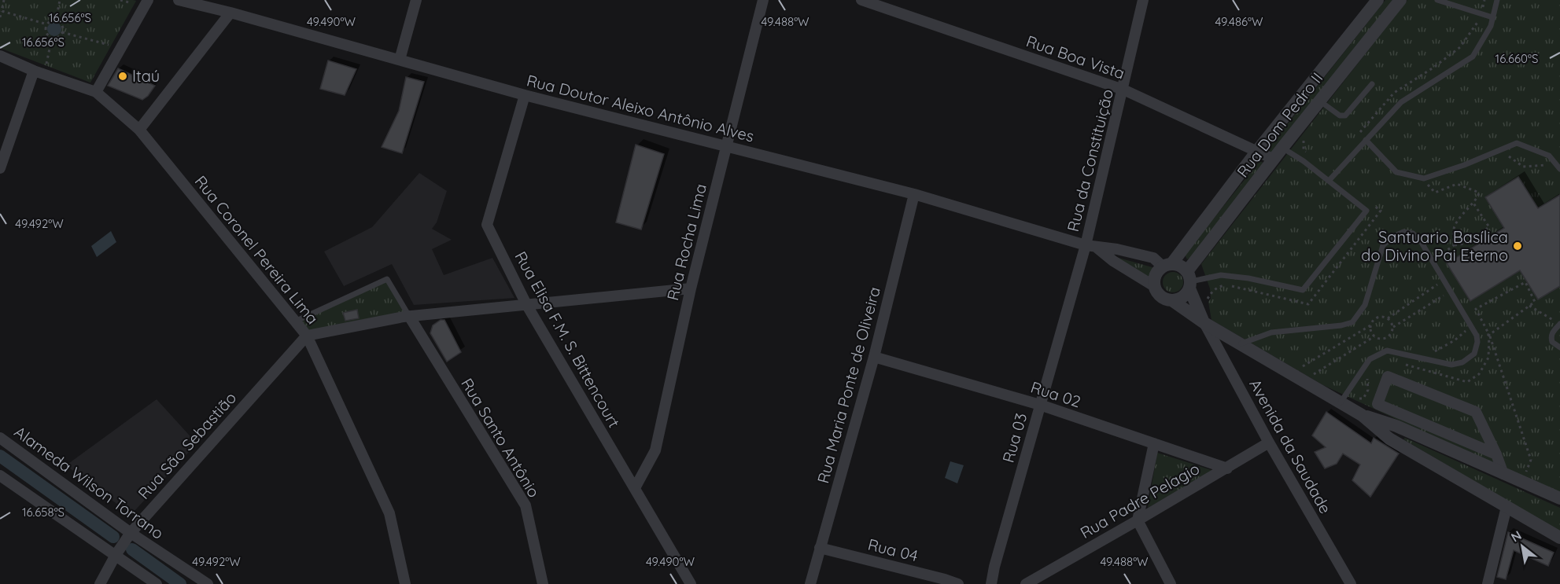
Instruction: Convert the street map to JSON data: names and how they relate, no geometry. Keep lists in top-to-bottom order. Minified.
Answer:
{"streets":{"street":["Rua Boa Vista","Rua Doutor Aleixo Antônio Alves","Rua Dom Pedro II","Rua da Constituição","Rua Rocha Lima","Rua Coronel Pereira Lima","Rua Elisa F.M. S. Bittencourt","Rua Maria Ponte de Oliveira","Rua 02","Rua Santo Antônio","Rua 03","Rua São Sebastião","Avenida da Saudade","Alameda Wilson Torrano","Rua Padre Pelagio","Rua 04"]},"crossings":[["Rua Boa Vista","Rua Dom Pedro II"],["Rua Boa Vista","Rua da Constituição"],["Rua Doutor Aleixo Antônio Alves","Rua Dom Pedro II"],["Rua Doutor Aleixo Antônio Alves","Rua da Constituição"],["Rua Doutor Aleixo Antônio Alves","Rua Rocha Lima"],["Rua Doutor Aleixo Antônio Alves","Rua Elisa F.M. S. Bittencourt"],["Rua Doutor Aleixo Antônio Alves","Rua Maria Ponte de Oliveira"],["Rua Doutor Aleixo Antônio Alves","Rua 03"],["Rua da Constituição","Rua 03"],["Rua Rocha Lima","Rua Elisa F.M. S. Bittencourt"],["Rua Coronel Pereira Lima","Rua São Sebastião"],["Rua Maria Ponte de Oliveira","Rua 02"],["Rua Maria Ponte de Oliveira","Rua 04"],["Rua 02","Rua 03"],["Rua 02","Rua Padre Pelagio"],["Rua São Sebastião","Alameda Wilson Torrano"],["Avenida da Saudade","Rua Padre Pelagio"]],"places":["Itaú","Santuario Basílica do Divino Pai Eterno"],"north":"top left","coordinates":["16.656°S","49.488°W","49.490°W","49.486°W","16.660°S","49.492°W","16.658°S"]}
